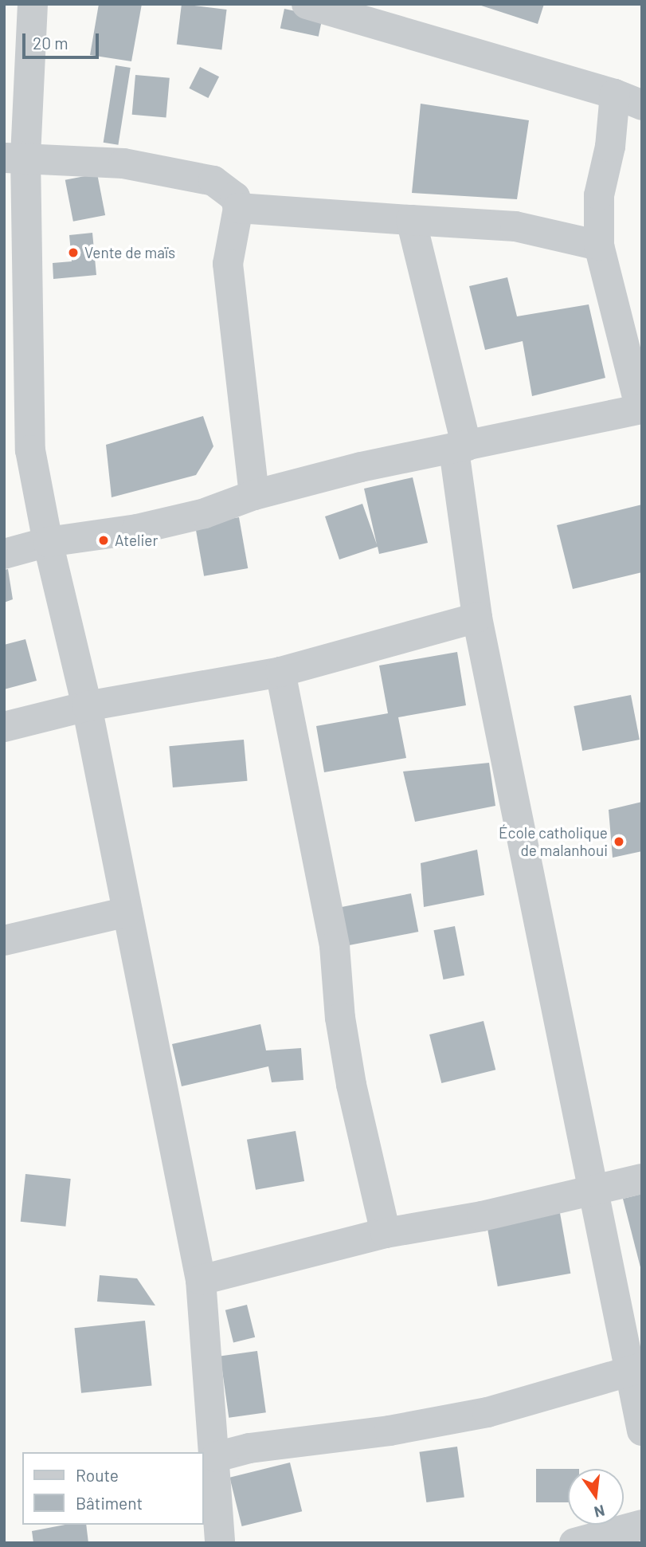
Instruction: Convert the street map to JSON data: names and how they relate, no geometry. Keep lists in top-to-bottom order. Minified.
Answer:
{"places":["Vente de maïs","Atelier","École catholique de malanhoui"],"legend":["Route","Bâtiment"],"scale_bar":"20 m","north":"bottom"}
